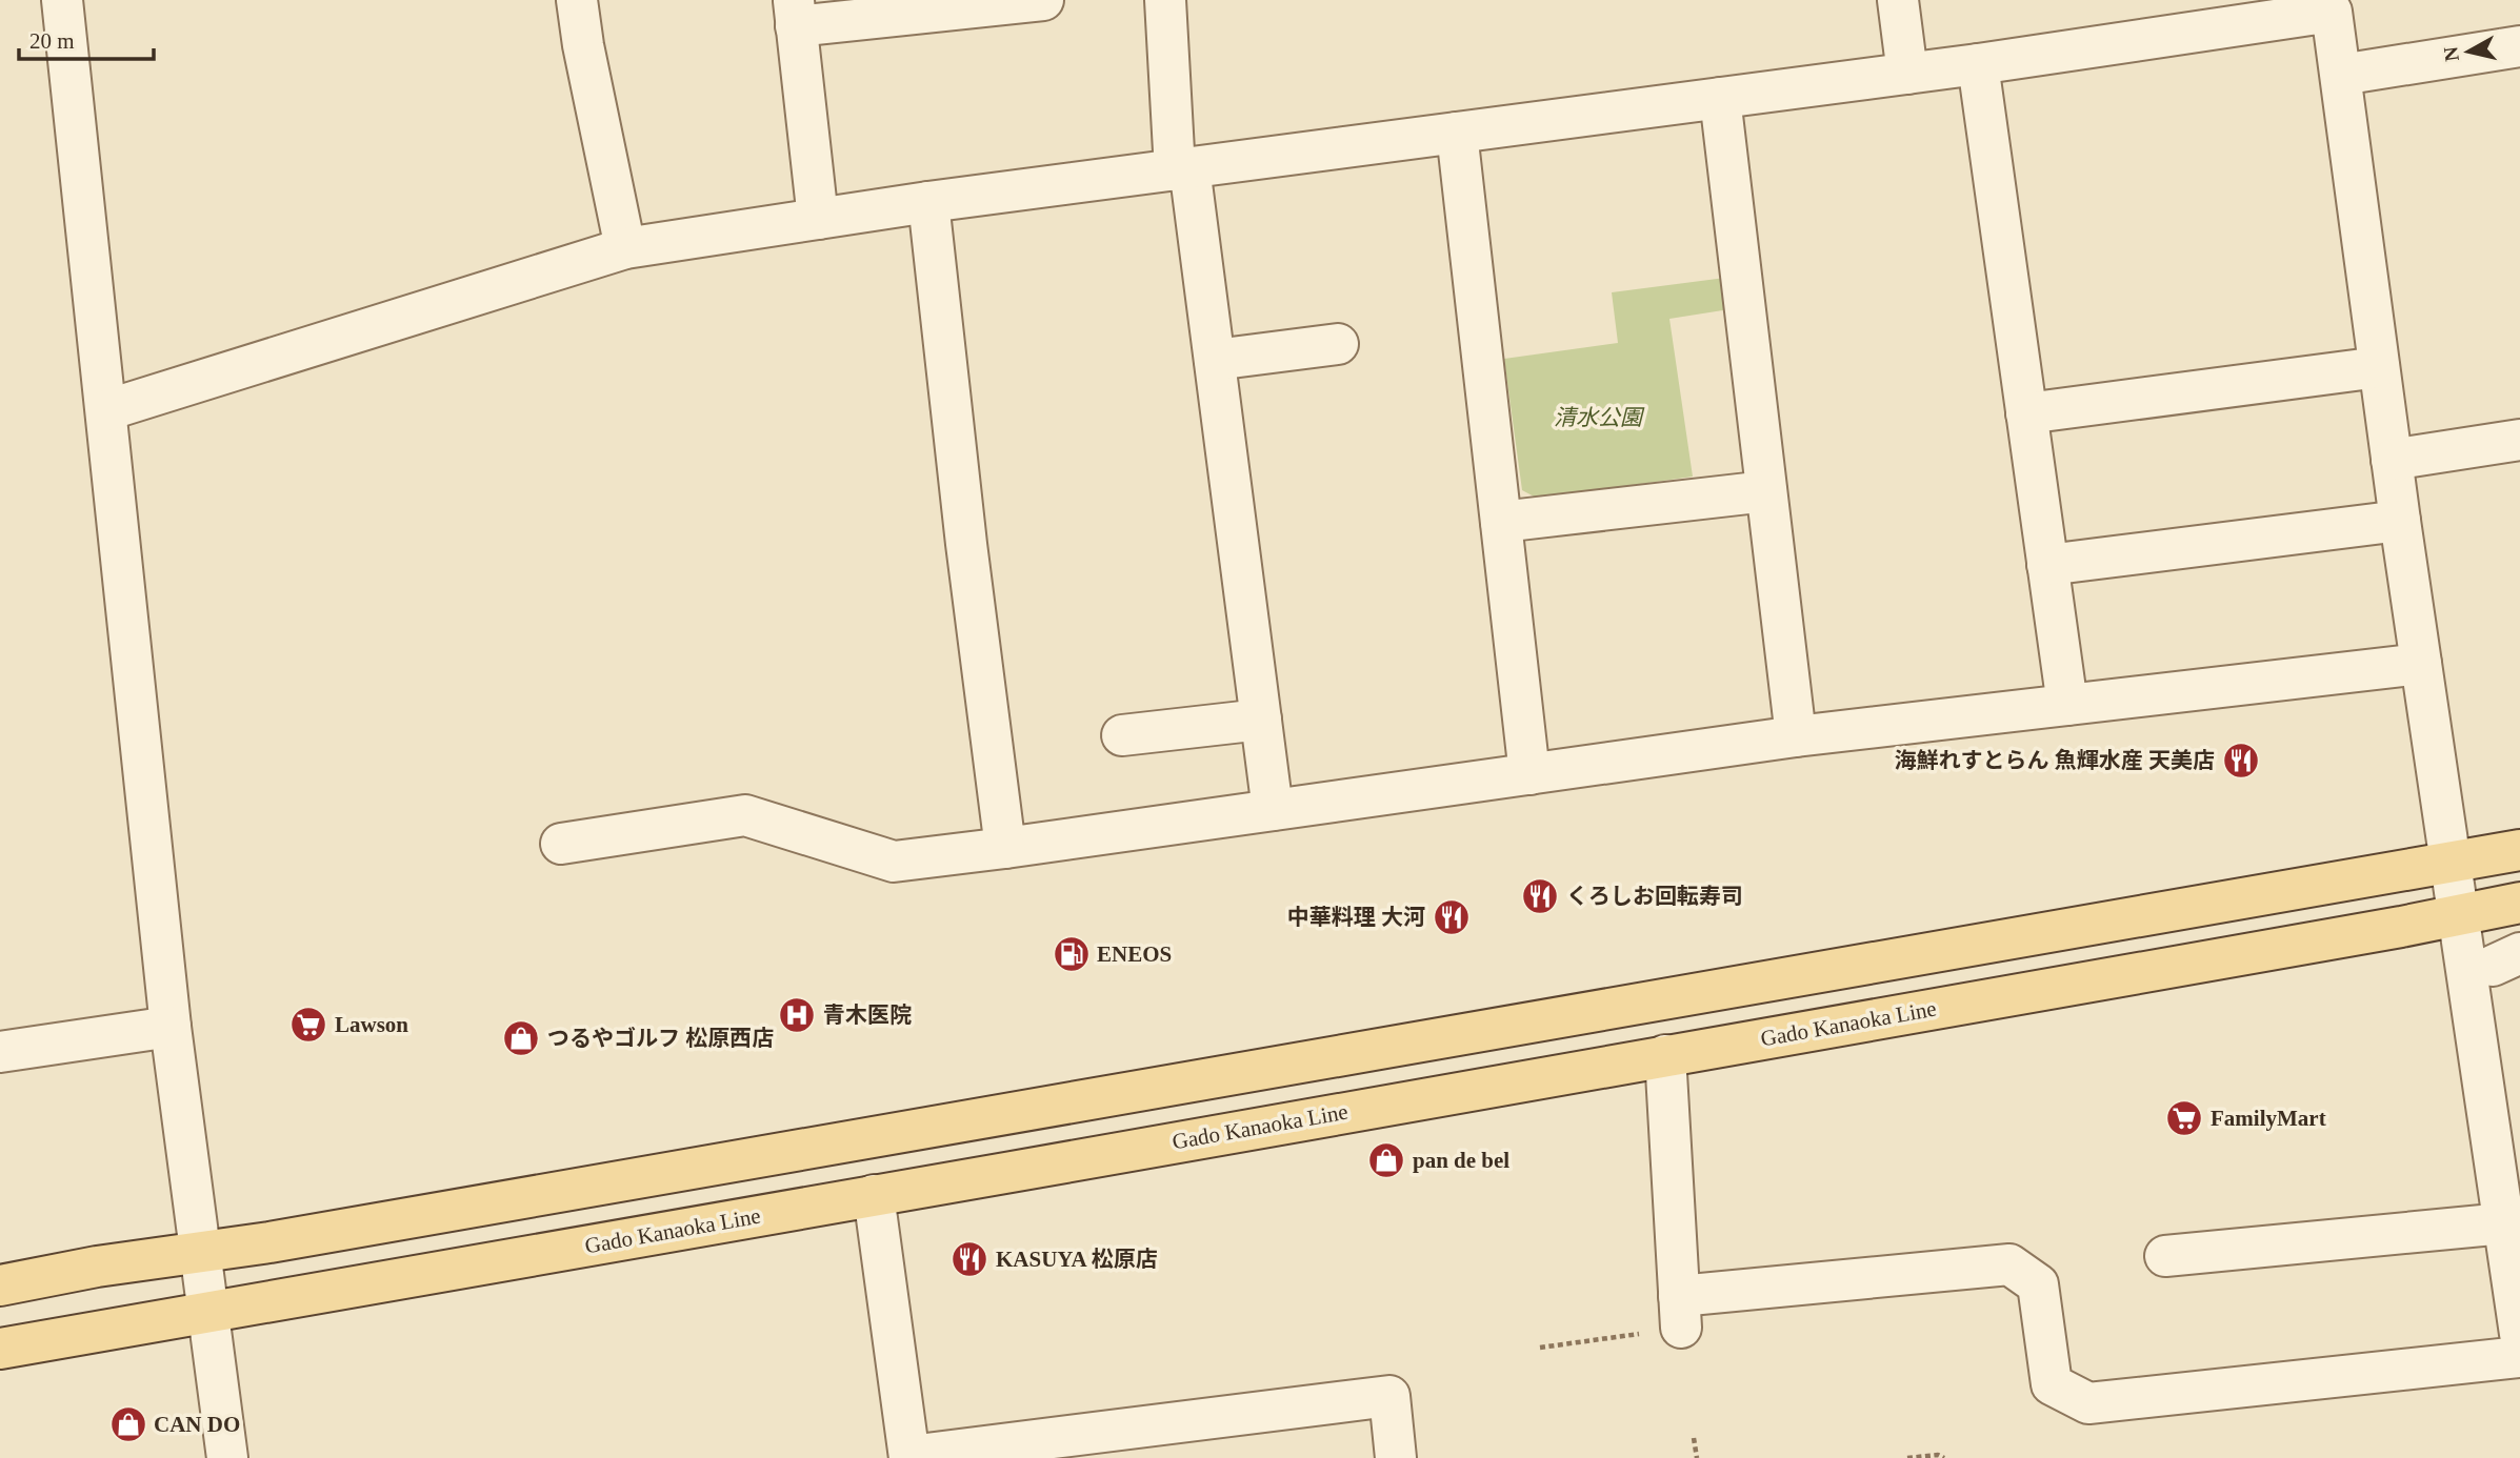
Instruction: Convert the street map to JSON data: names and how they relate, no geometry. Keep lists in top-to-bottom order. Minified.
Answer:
{"streets":{"main road":["Gado Kanaoka Line"]},"parks":["清水公園"],"places":{"restaurant":["海鮮れすとらん 魚輝水産 天美店","くろしお回転寿司","中華料理 大河","KASUYA 松原店"],"fuel station":["ENEOS"],"hospital":["青木医院"],"supermarket":["Lawson","FamilyMart"],"shop":["つるやゴルフ 松原西店","pan de bel","CAN DO"]},"scale_bar":"20 m","north":"left"}
